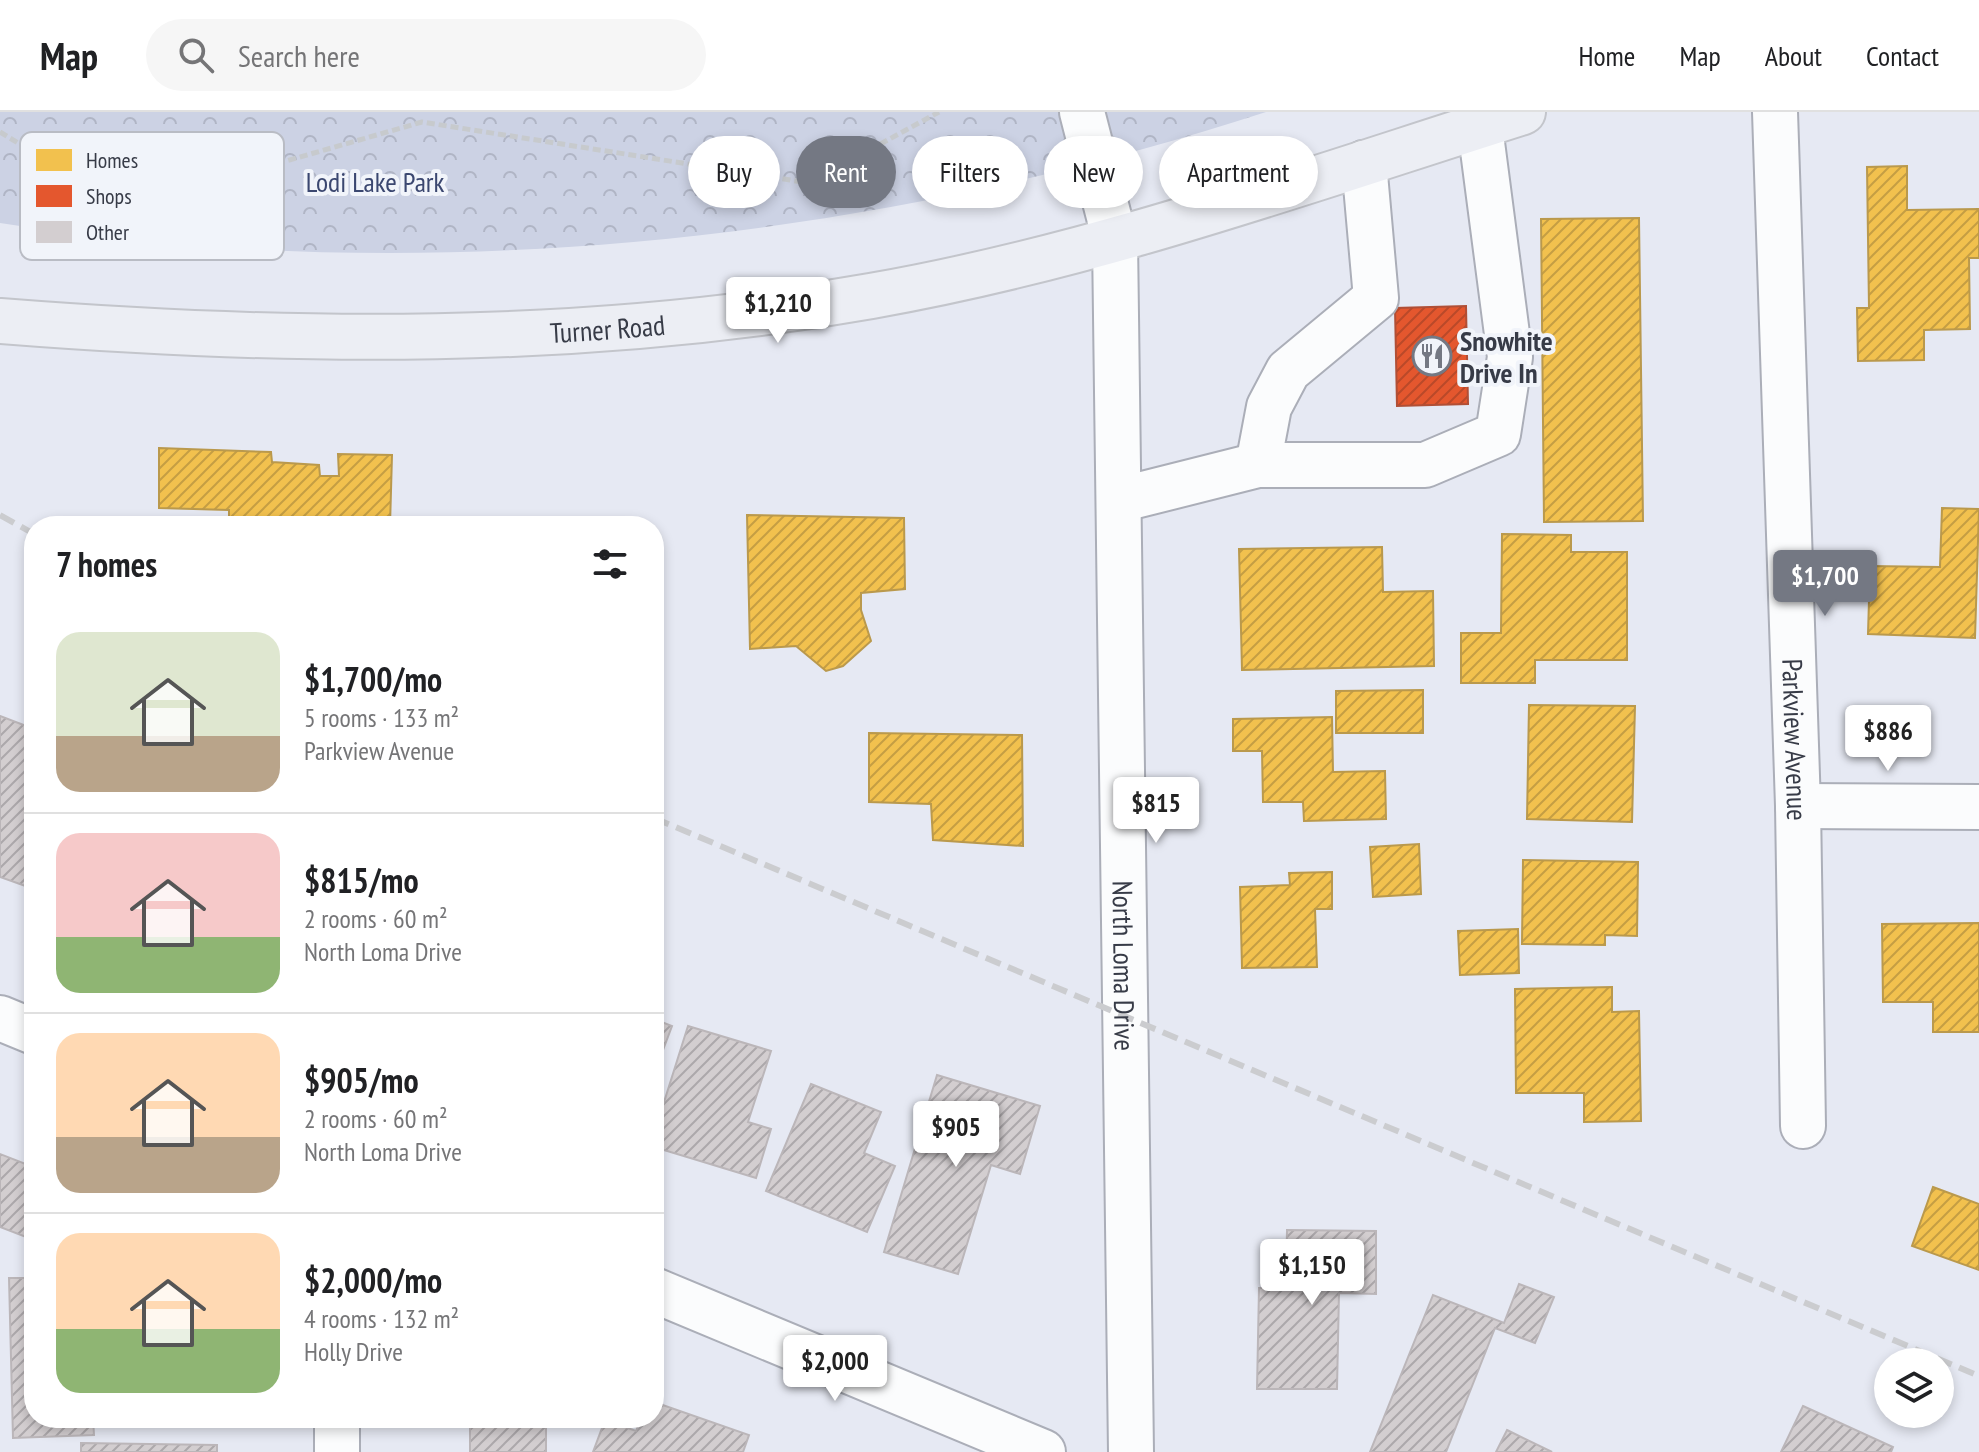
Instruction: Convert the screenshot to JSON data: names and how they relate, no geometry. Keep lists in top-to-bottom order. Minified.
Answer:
{"streets":{"main road":["Turner Road"],"street":["Parkview Avenue","North Loma Drive"]},"crossings":[["Turner Road","North Loma Drive"]],"parks":["Lodi Lake Park"],"places":{"restaurant":["Snowhite Drive In"]},"legend":["Homes","Shops","Other"],"page":{"header":"Map","search":"Search here","nav":["Home","Map","About","Contact"],"chip":["Buy","Rent","Filters","New","Apartment"],"price":["$1,210","$1,700","$886","$815","$905","$1,150","$2,000"],"heading":"7 homes","list":[{"name":"$1,700/mo","note":"5 rooms · 133 m² · Parkview Avenue"},{"name":"$815/mo","note":"2 rooms · 60 m² · North Loma Drive"},{"name":"$905/mo","note":"2 rooms · 60 m² · North Loma Drive"},{"name":"$2,000/mo","note":"4 rooms · 132 m² · Holly Drive"}]}}
